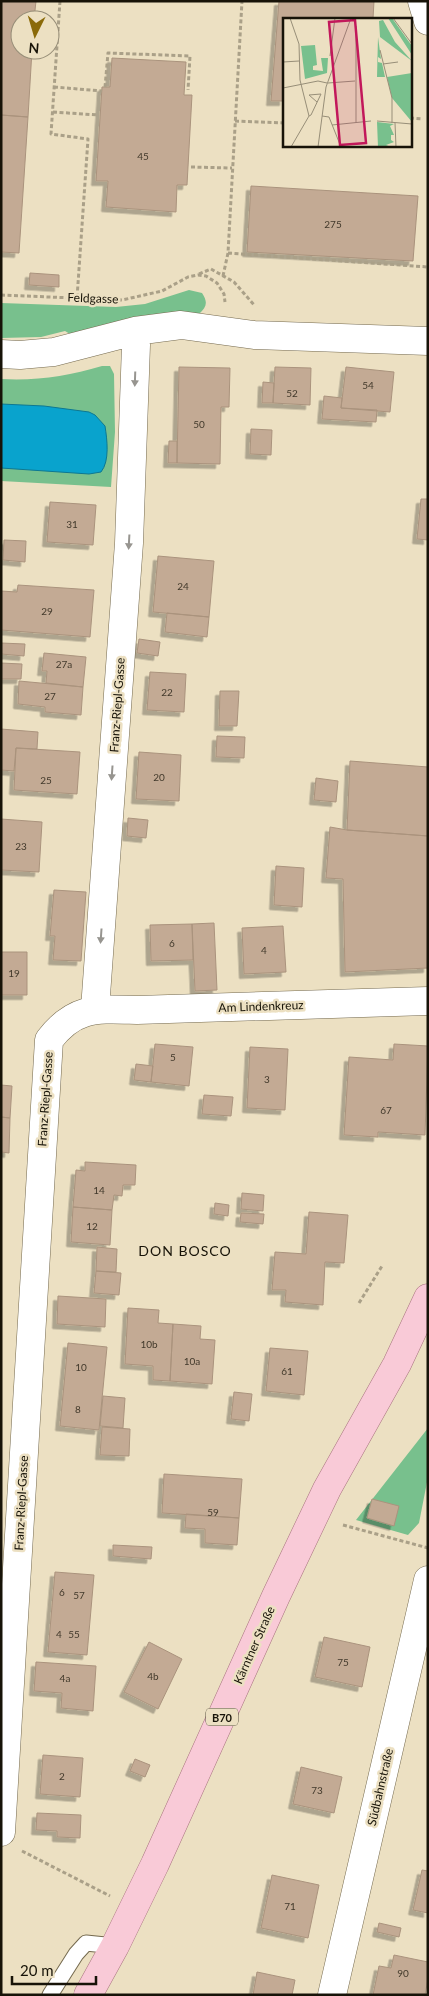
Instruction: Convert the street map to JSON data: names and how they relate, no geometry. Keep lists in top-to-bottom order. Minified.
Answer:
{"streets":{"main road":["Kärntner Straße","B70"],"street":["Franz-Riepl-Gasse","Am Lindenkreuz","Südbahnstraße"],"path":["Feldgasse"]},"crossings":[["Franz-Riepl-Gasse","Am Lindenkreuz"]],"one_way":["Franz-Riepl-Gasse"],"districts":["DON BOSCO"],"house_numbers":["45","275","54","52","50","31","24","29","27a","22","27","20","25","23","6","4","19","5","3","67","14","12","10b","10a","10","61","8","59","6","57","4","55","75","4b","4a","2","73","71","90"],"scale_bar":"20 m","north":"bottom"}
